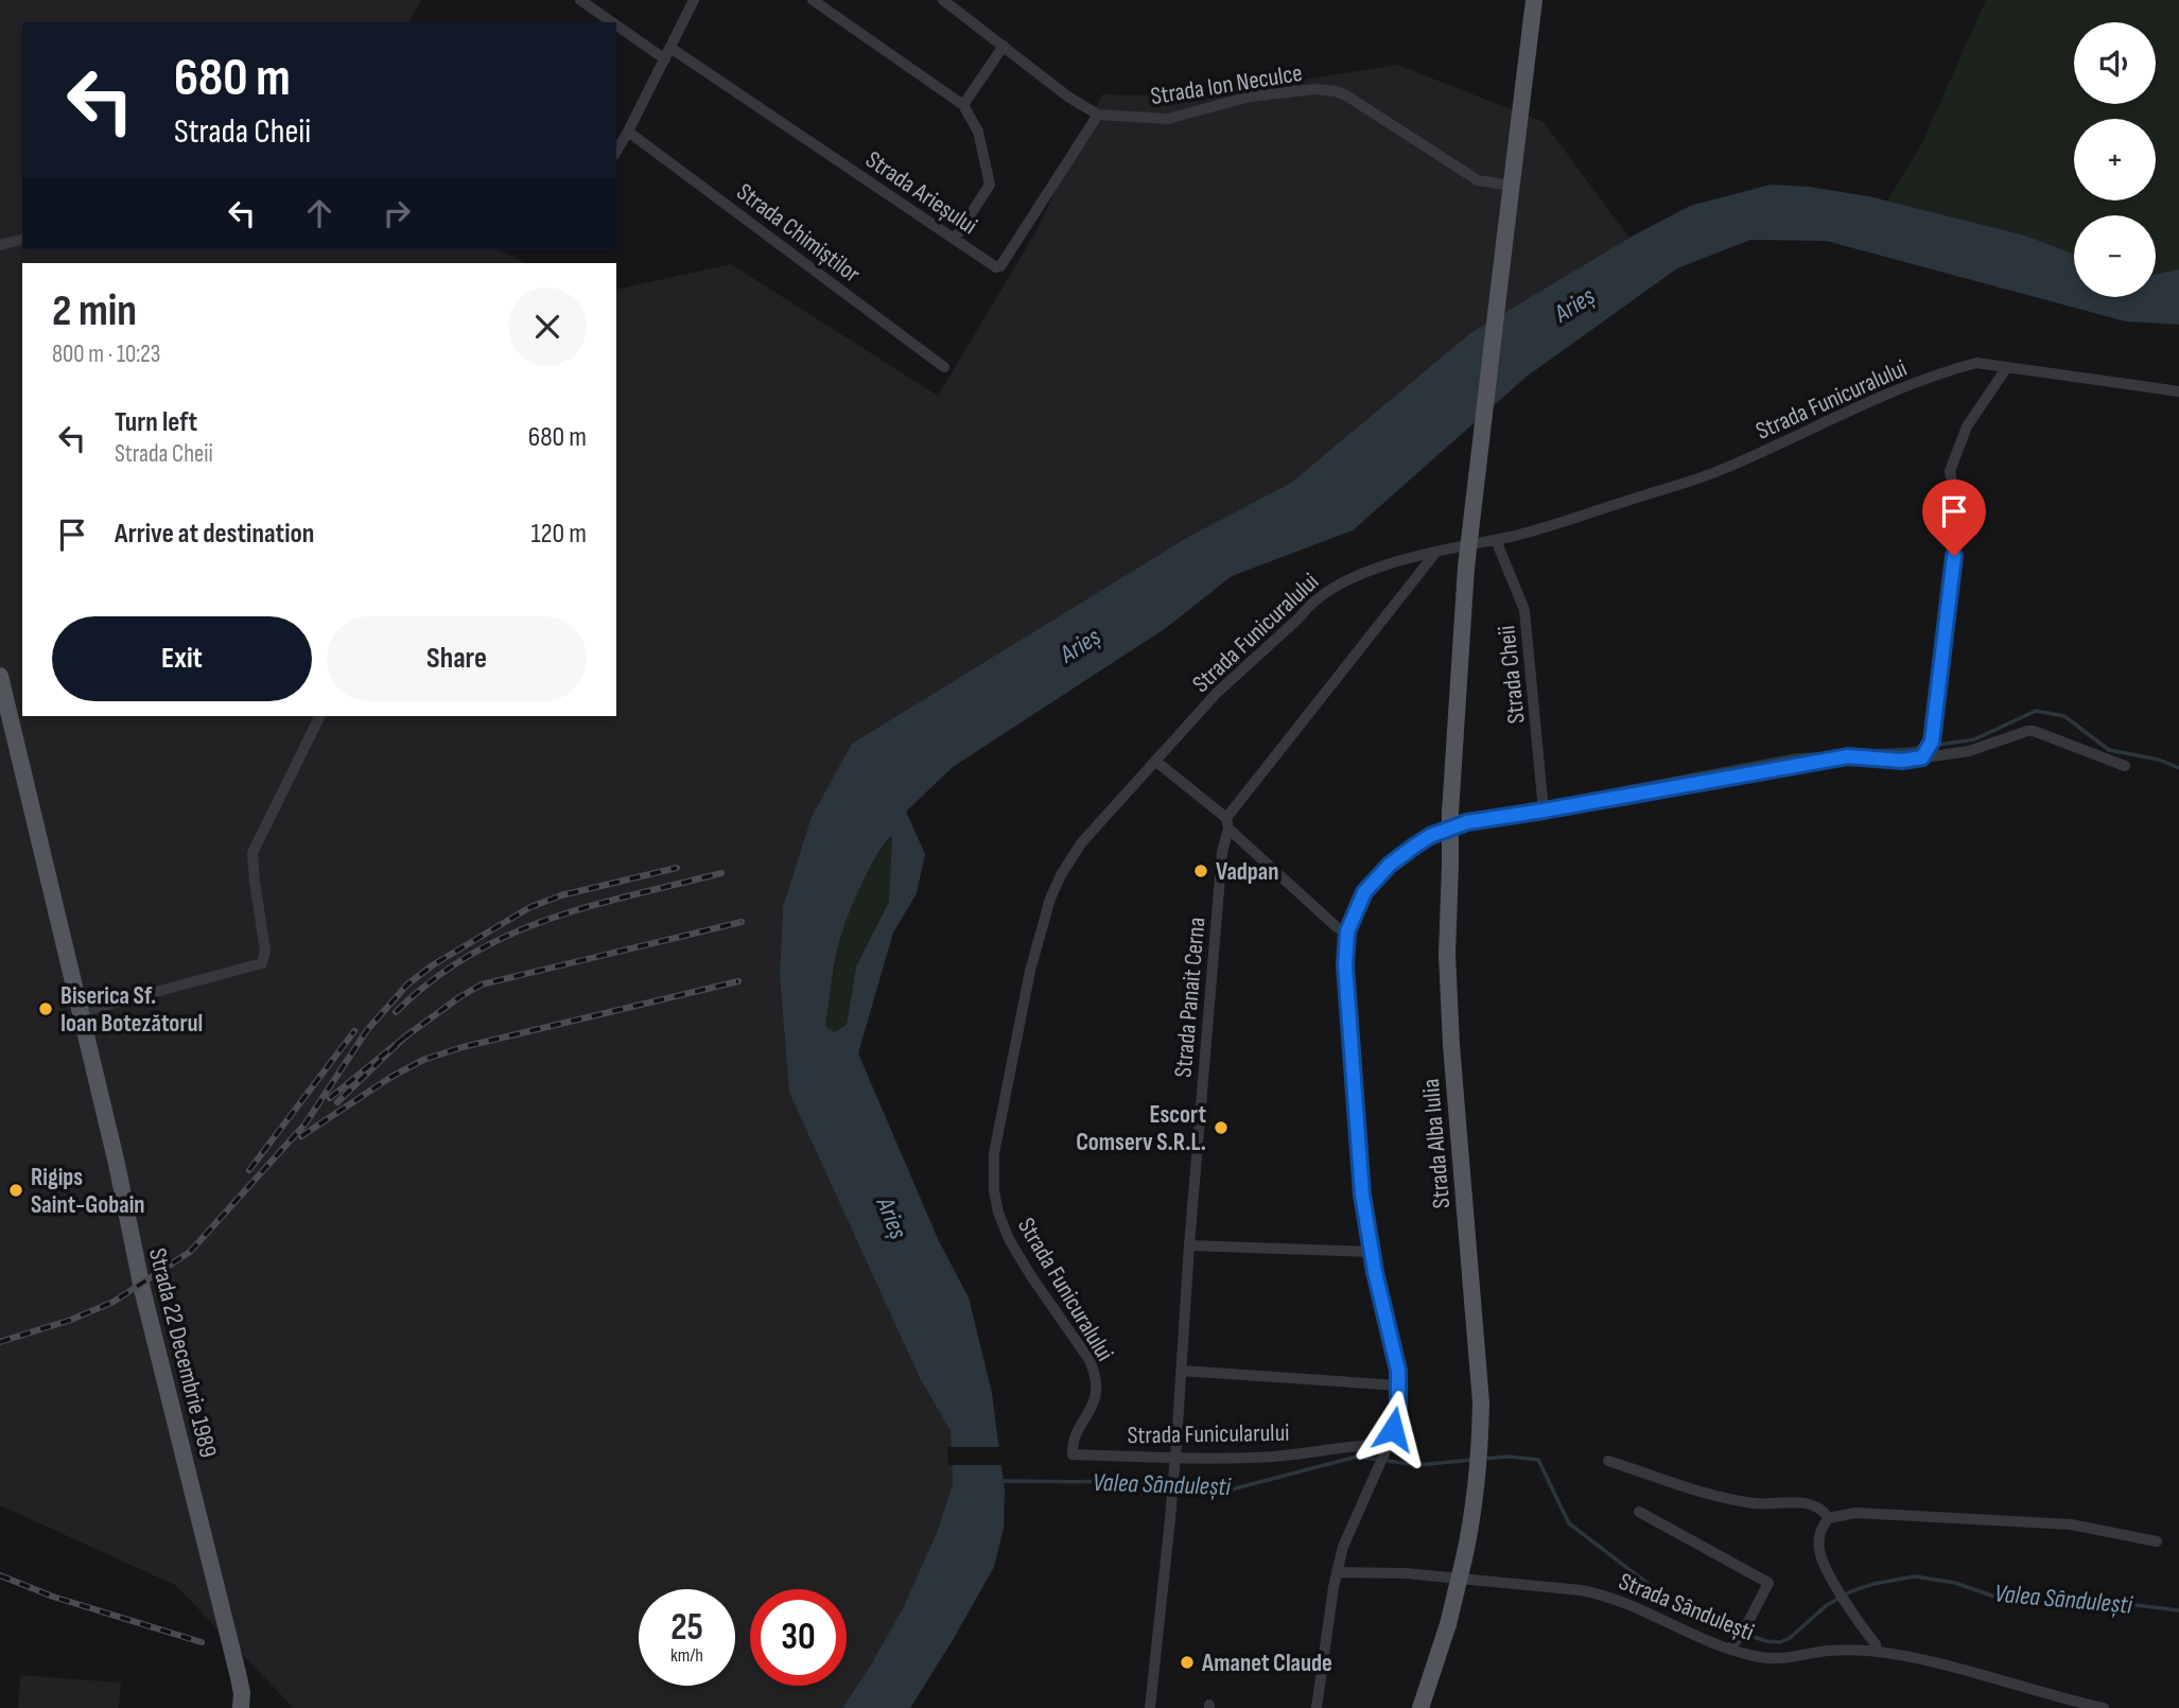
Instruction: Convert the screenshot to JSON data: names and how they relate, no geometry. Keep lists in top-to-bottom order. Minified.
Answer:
{"streets":{"main road":["Strada Alba Iulia","Strada 22 Decembrie 1989"],"street":["Strada Ion Neculce","Strada Arieșului","Strada Chimiștilor","Strada Funicuralului","Strada Cheii","Strada Panait Cerna","Strada Funicularului","Strada Sândulești"]},"crossings":[["Strada Ion Neculce","Strada Arieșului"],["Strada Ion Neculce","Strada Alba Iulia"],["Strada Funicuralului","Strada Cheii"],["Strada Funicuralului","Strada Panait Cerna"],["Strada Funicuralului","Strada Funicularului"]],"water":["Arieș","Valea Sândulești"],"places":["Vadpan","Biserica Sf. Ioan Botezătorul","Escort Comserv S.R.L.","Rigips Saint-Gobain","Amanet Claude"],"page":{"map_buttons":["+","−"],"turn":["680 m","Strada Cheii"],"heading":["2 min","800 m · 10:23"],"list":[{"name":"Turn left","note":"Strada Cheii","value":"680 m"},{"name":"Arrive at destination","value":"120 m"}],"buttons":["Exit","Share"],"speed":"25 km/h","limit":"30"}}
